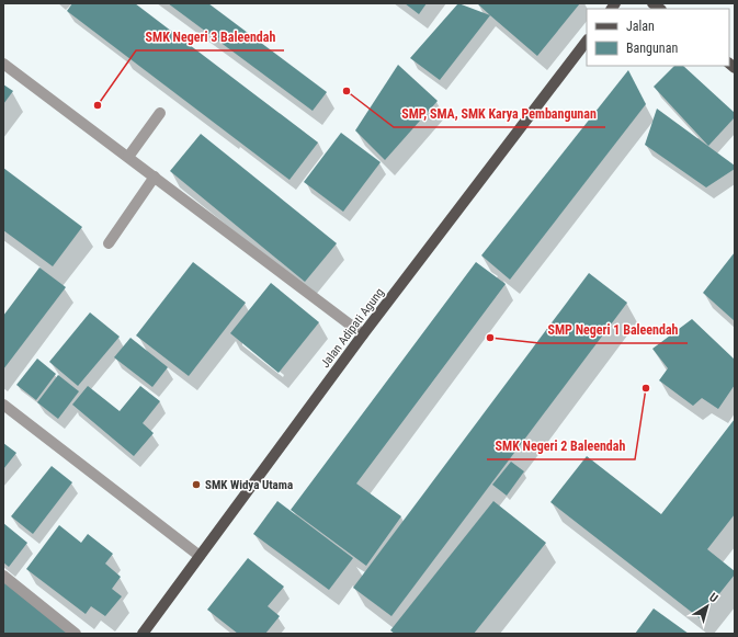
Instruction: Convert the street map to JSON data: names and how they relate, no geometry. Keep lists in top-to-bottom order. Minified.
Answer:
{"streets":{"main road":["Jalan Adipati Agung"]},"places":["SMP, SMA, SMK Karya Pembangunan","SMK Negeri 3 Baleendah","SMP Negeri 1 Baleendah","SMK Negeri 2 Baleendah","SMK Widya Utama"],"legend":["Jalan","Bangunan"],"north":"top right"}
